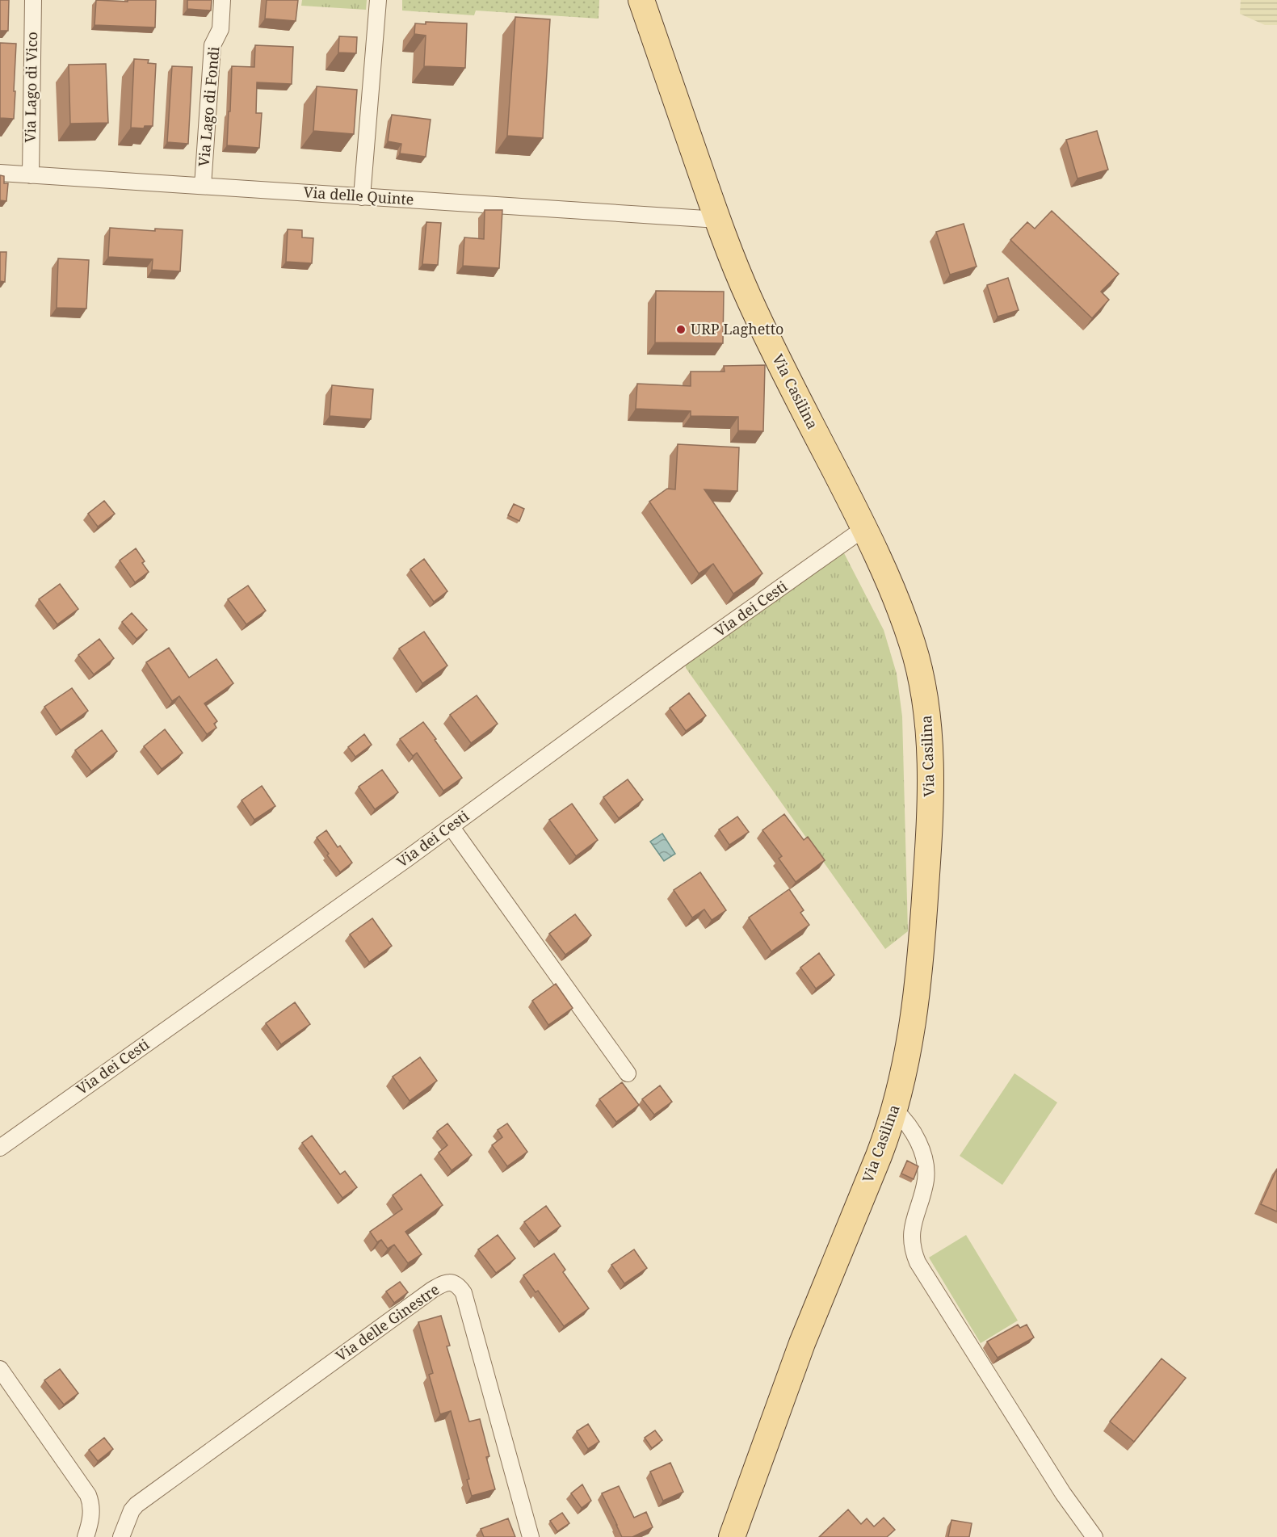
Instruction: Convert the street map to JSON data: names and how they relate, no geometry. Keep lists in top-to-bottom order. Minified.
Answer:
{"streets":{"main road":["Via Casilina"],"street":["Via Lago di Vico","Via Lago di Fondi","Via delle Quinte","Via dei Cesti","Via delle Ginestre"]},"crossings":[["Via Lago di Vico","Via delle Quinte"],["Via Lago di Fondi","Via delle Quinte"],["Via delle Quinte","Via Casilina"],["Via Casilina","Via dei Cesti"]],"places":["URP Laghetto"]}
